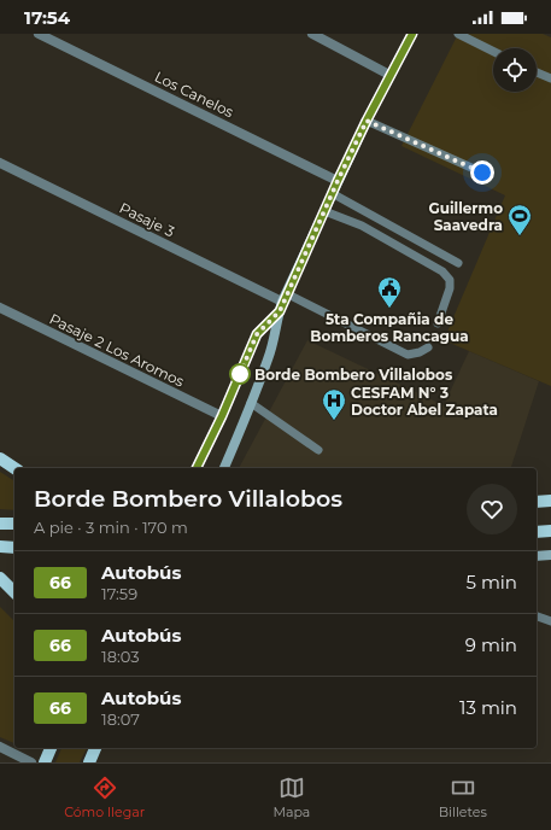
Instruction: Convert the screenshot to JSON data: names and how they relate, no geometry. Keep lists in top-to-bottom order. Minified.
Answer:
{"streets":{"street":["Los Canelos","Pasaje 3","Pasaje 2 Los Aromos"]},"places":{"sports":["Guillermo Saavedra"],"public building":["5ta Compañia de Bomberos Rancagua"],"other":["Borde Bombero Villalobos"],"hospital":["CESFAM N° 3 Doctor Abel Zapata"]},"lines":["bus line 66"],"page":{"status":"17:54","heading":["Borde Bombero Villalobos","A pie · 3 min · 170 m"],"list":[{"mark":"66","name":"Autobús","note":"17:59","value":"5 min"},{"mark":"66","name":"Autobús","note":"18:03","value":"9 min"},{"mark":"66","name":"Autobús","note":"18:07","value":"13 min"}],"tabs":["Cómo llegar","Mapa","Billetes"]}}
